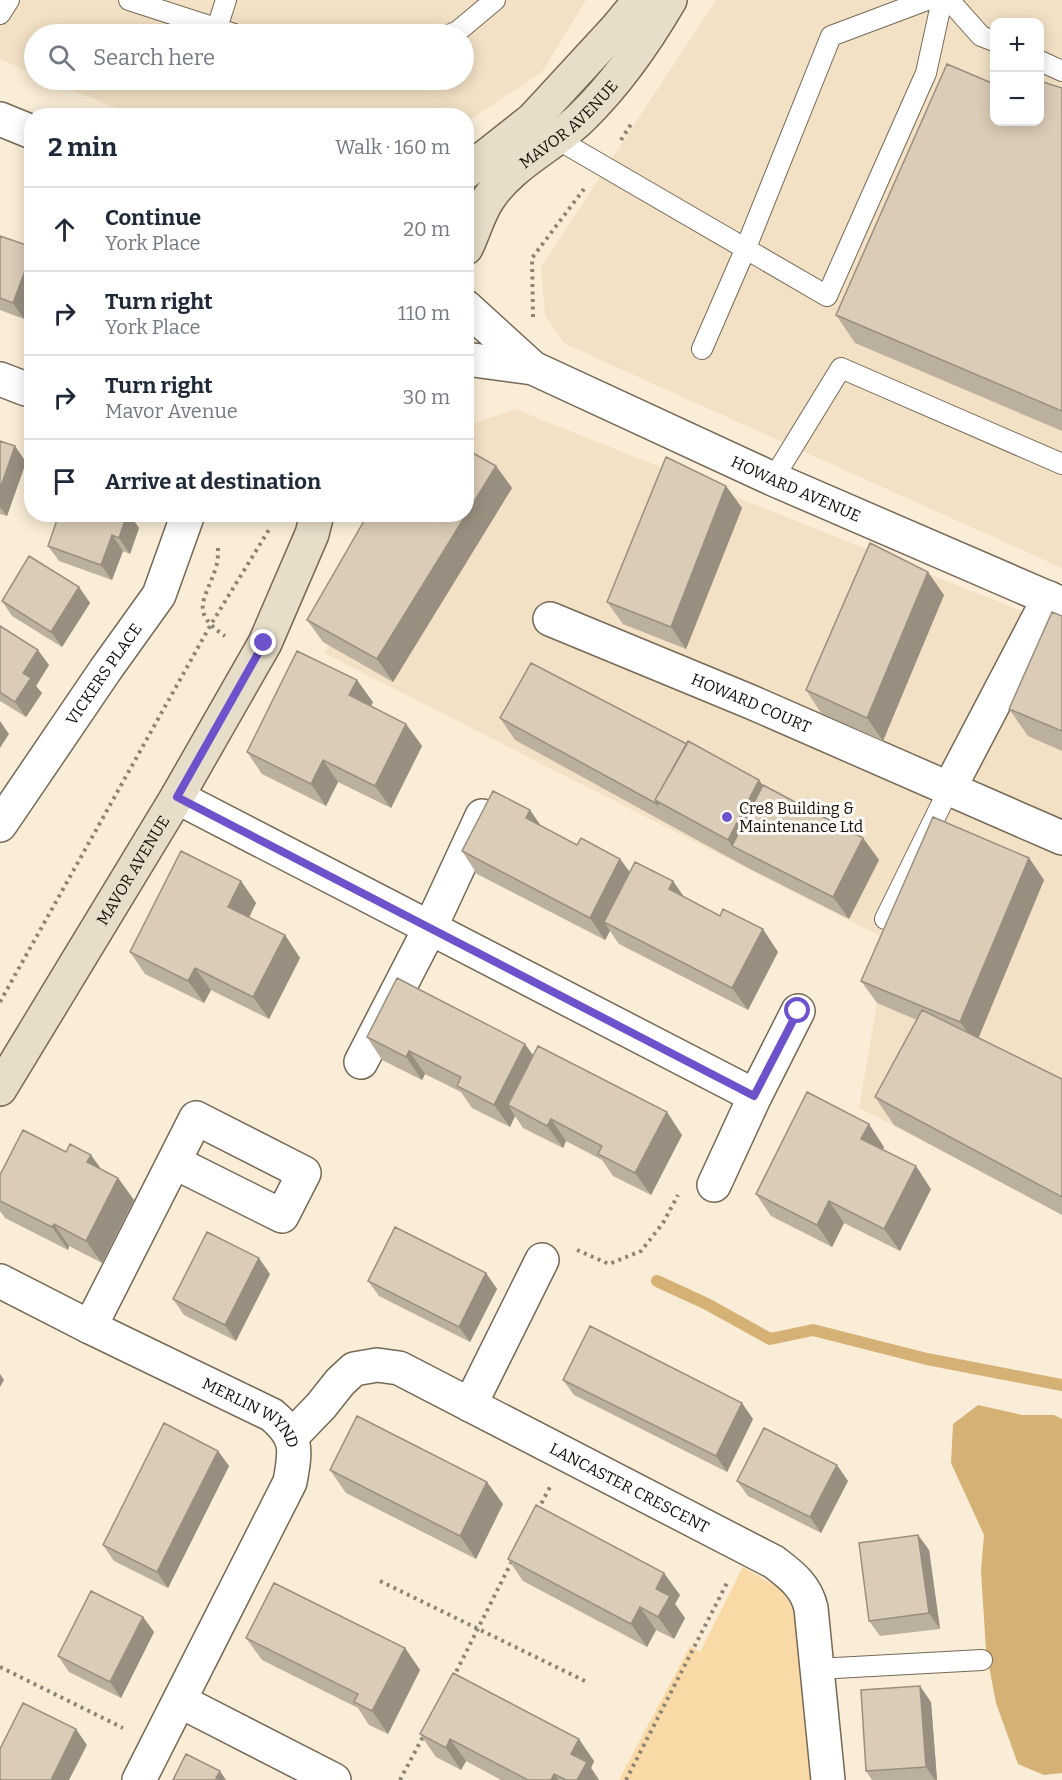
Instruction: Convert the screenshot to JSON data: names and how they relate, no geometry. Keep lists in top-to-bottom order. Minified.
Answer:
{"streets":{"street":["MAVOR AVENUE","HOWARD AVENUE","VICKERS PLACE","HOWARD COURT","MERLIN WYND","LANCASTER CRESCENT"]},"crossings":[["MERLIN WYND","LANCASTER CRESCENT"]],"places":["Cre8 Building & Maintenance Ltd"],"page":{"map_buttons":["+","−"],"search":"Search here","heading":["2 min","Walk · 160 m"],"list":[["Continue","York Place","20 m"],["Turn right","York Place","110 m"],["Turn right","Mavor Avenue","30 m"],"Arrive at destination"]}}
